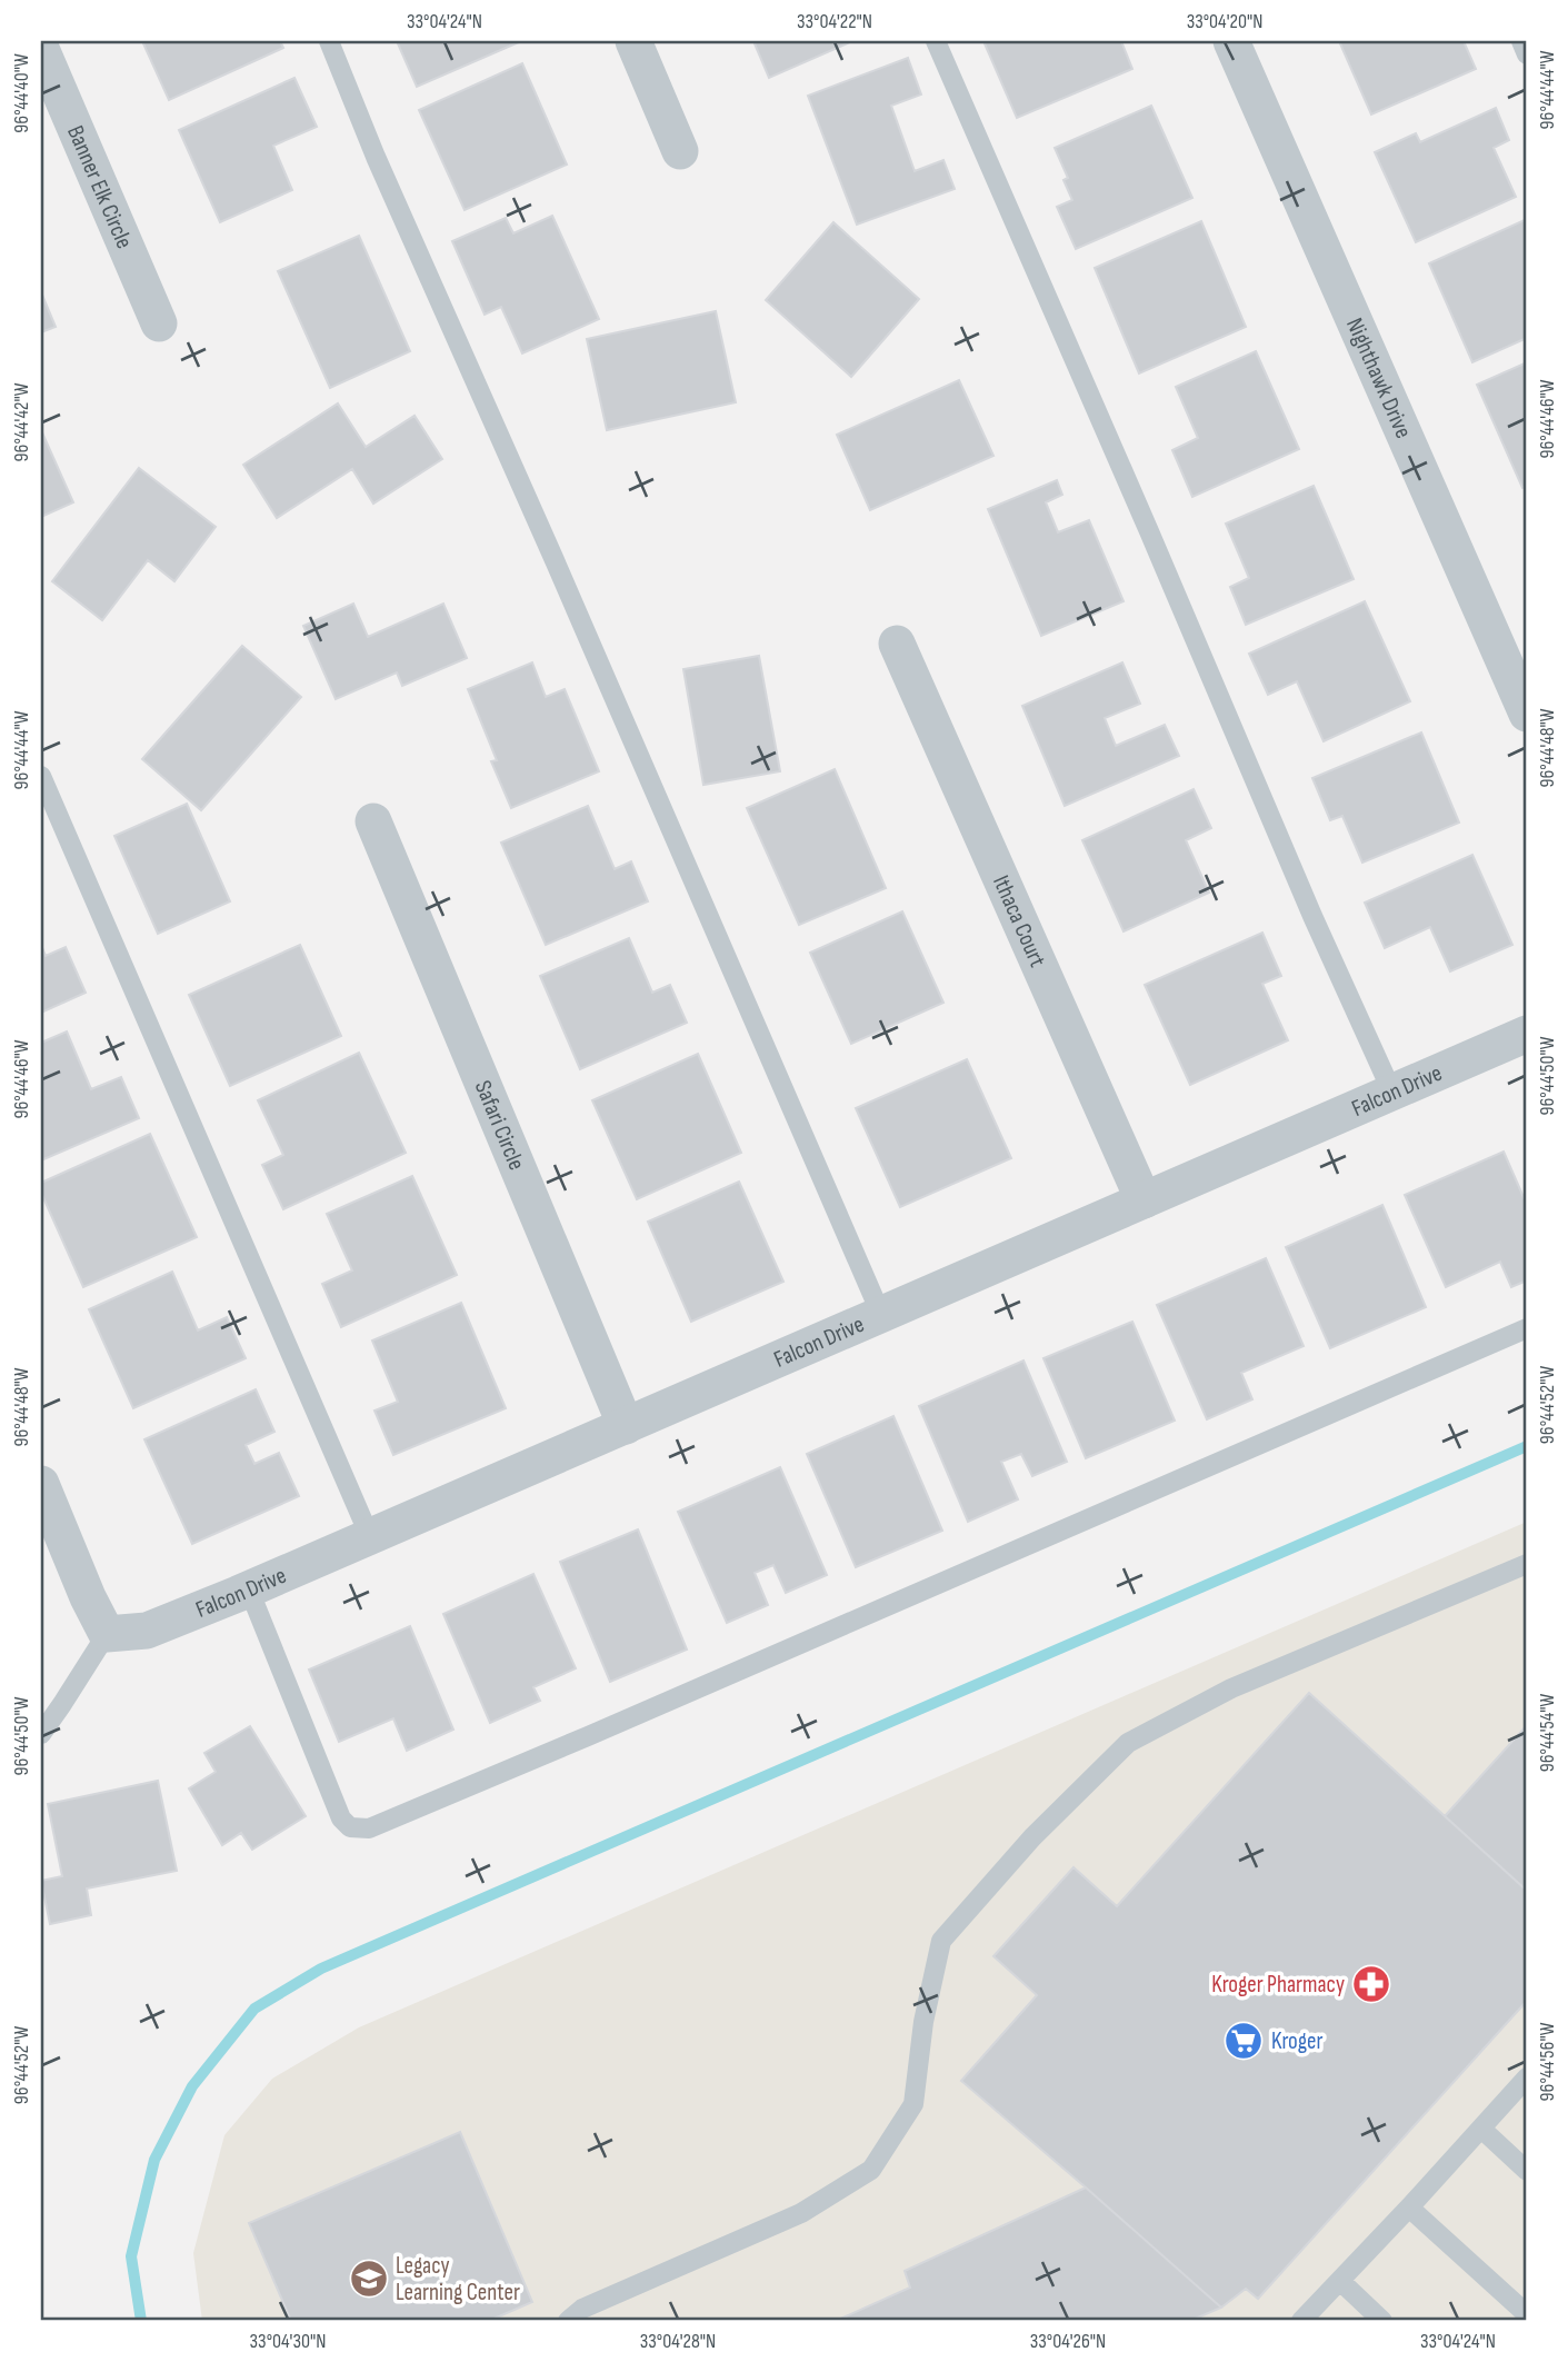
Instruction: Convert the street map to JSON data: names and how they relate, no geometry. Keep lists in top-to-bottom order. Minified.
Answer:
{"streets":{"street":["Banner Elk Circle","Nighthawk Drive","Ithaca Court","Falcon Drive","Safari Circle"]},"crossings":[["Ithaca Court","Falcon Drive"],["Falcon Drive","Safari Circle"]],"places":{"pharmacy":["Kroger Pharmacy"],"supermarket":["Kroger"],"school or university":["Legacy Learning Center"]},"coordinates":["33°04'24\"N","33°04'22\"N","33°04'20\"N","96°44'44\"W","96°44'40\"W","96°44'46\"W","96°44'42\"W","96°44'48\"W","96°44'50\"W","96°44'52\"W","96°44'54\"W","96°44'56\"W","33°04'30\"N","33°04'28\"N","33°04'26\"N"]}
